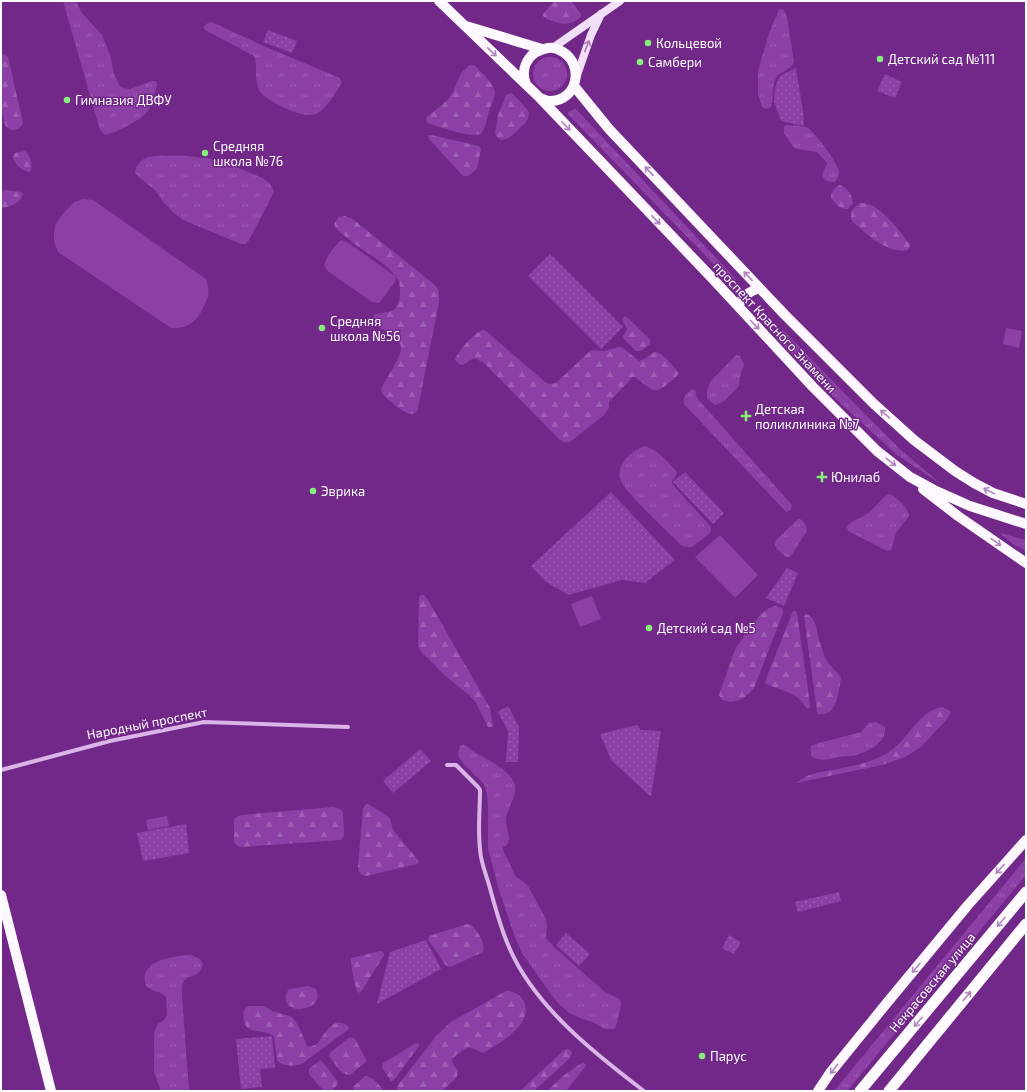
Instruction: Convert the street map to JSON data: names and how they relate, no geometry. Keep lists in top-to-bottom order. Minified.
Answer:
{"streets":{"highway":["Некрасовская улица"],"main road":["проспект Красного Знамени"],"street":["Народный проспект"]},"places":{"other":["Кольцевой","Детский сад №111","Самбери","Гимназия ДВФУ","Средняя школа №76","Средняя школа №56","Эврика","Детский сад №5","Парус"],"health":["Детская поликлиника №7","Юнилаб"]}}
